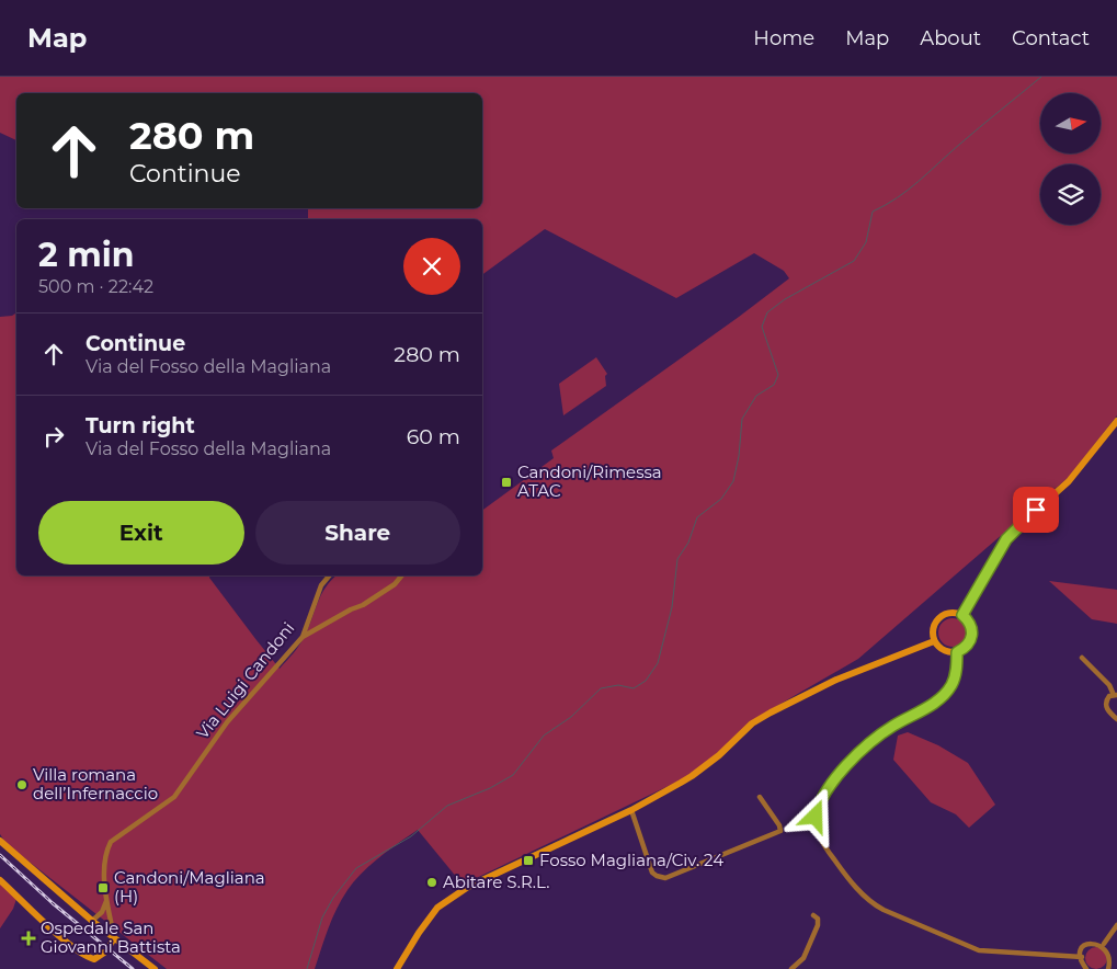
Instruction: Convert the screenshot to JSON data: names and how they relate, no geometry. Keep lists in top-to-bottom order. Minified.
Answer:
{"streets":{"street":["Via Luigi Candoni"]},"places":{"transit":["Candoni/Rimessa ATAC","Fosso Magliana/Civ. 24","Candoni/Magliana (H)"],"other":["Villa romana dell’Infernaccio","Abitare S.R.L."],"health":["Ospedale San Giovanni Battista"]},"north":"right","page":{"header":"Map","nav":["Home","Map","About","Contact"],"turn":["280 m","Continue"],"heading":["2 min","500 m · 22:42"],"list":[{"name":"Continue","note":"Via del Fosso della Magliana","value":"280 m"},{"name":"Turn right","note":"Via del Fosso della Magliana","value":"60 m"}],"buttons":["Exit","Share"]}}
